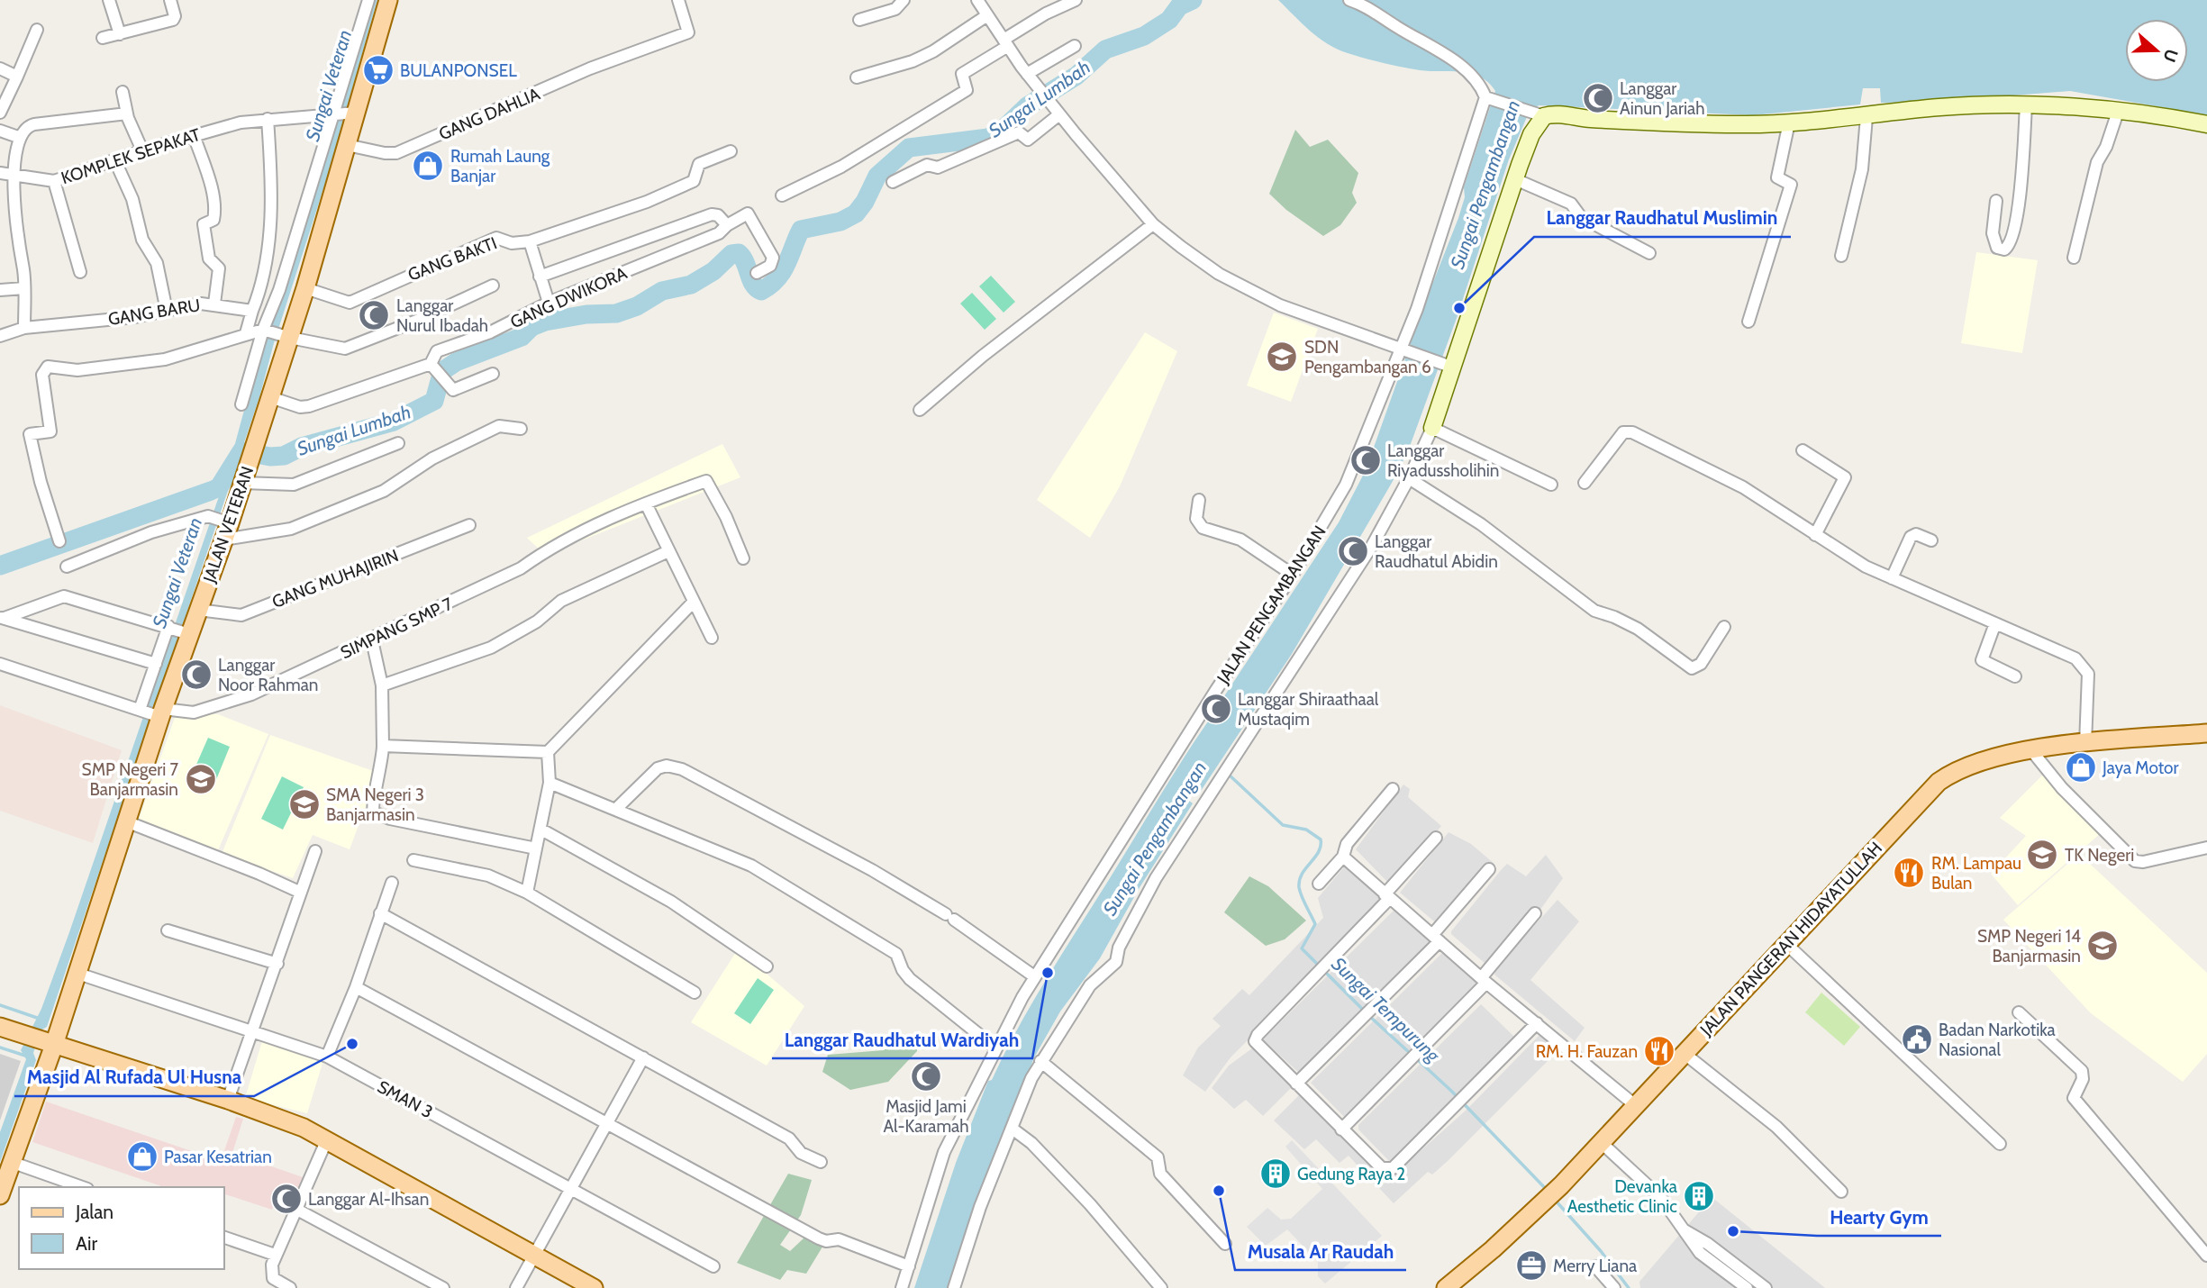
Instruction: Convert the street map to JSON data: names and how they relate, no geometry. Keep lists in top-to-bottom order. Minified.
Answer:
{"streets":{"main road":["JALAN VETERAN","JALAN PANGERAN HIDAYATULLAH"],"street":["GANG DAHLIA","KOMPLEK SEPAKAT","GANG BAKTI","GANG DWIKORA","GANG BARU","GANG MUHAJIRIN","JALAN PENGAMBANGAN","SIMPANG SMP 7","SMAN 3"]},"crossings":[["GANG DAHLIA","JALAN VETERAN"],["KOMPLEK SEPAKAT","JALAN VETERAN"],["GANG BAKTI","JALAN VETERAN"],["GANG DWIKORA","JALAN VETERAN"],["JALAN VETERAN","GANG MUHAJIRIN"],["JALAN VETERAN","SIMPANG SMP 7"],["JALAN VETERAN","SMAN 3"]],"water":["Sungai Veteran","Sungai Lumbah","Sungai Pengambangan","Sungai Tempurung"],"places":{"supermarket":["BULANPONSEL"],"mosque":["Langgar Ainun Jariah","Langgar Nurul Ibadah","Langgar Riyadussholihin","Langgar Raudhatul Abidin","Langgar Noor Rahman","Langgar Shiraathaal Mustaqim","Masjid Jami Al-Karamah","Langgar Al-Ihsan"],"shop":["Rumah Laung Banjar","Jaya Motor","Pasar Kesatrian"],"other":["Langgar Raudhatul Muslimin","Langgar Raudhatul Wardiyah","Masjid Al Rufada Ul Husna","Musala Ar Raudah","Hearty Gym"],"school or university":["SDN Pengambangan 6","SMP Negeri 7 Banjarmasin","SMA Negeri 3 Banjarmasin","TK Negeri","SMP Negeri 14 Banjarmasin"],"restaurant":["RM. Lampau Bulan","RM. H. Fauzan"],"public building":["Badan Narkotika Nasional"],"building":["Gedung Raya 2","Devanka Aesthetic Clinic"],"office":["Merry Liana"]},"legend":["Jalan","Air"],"north":"right"}
